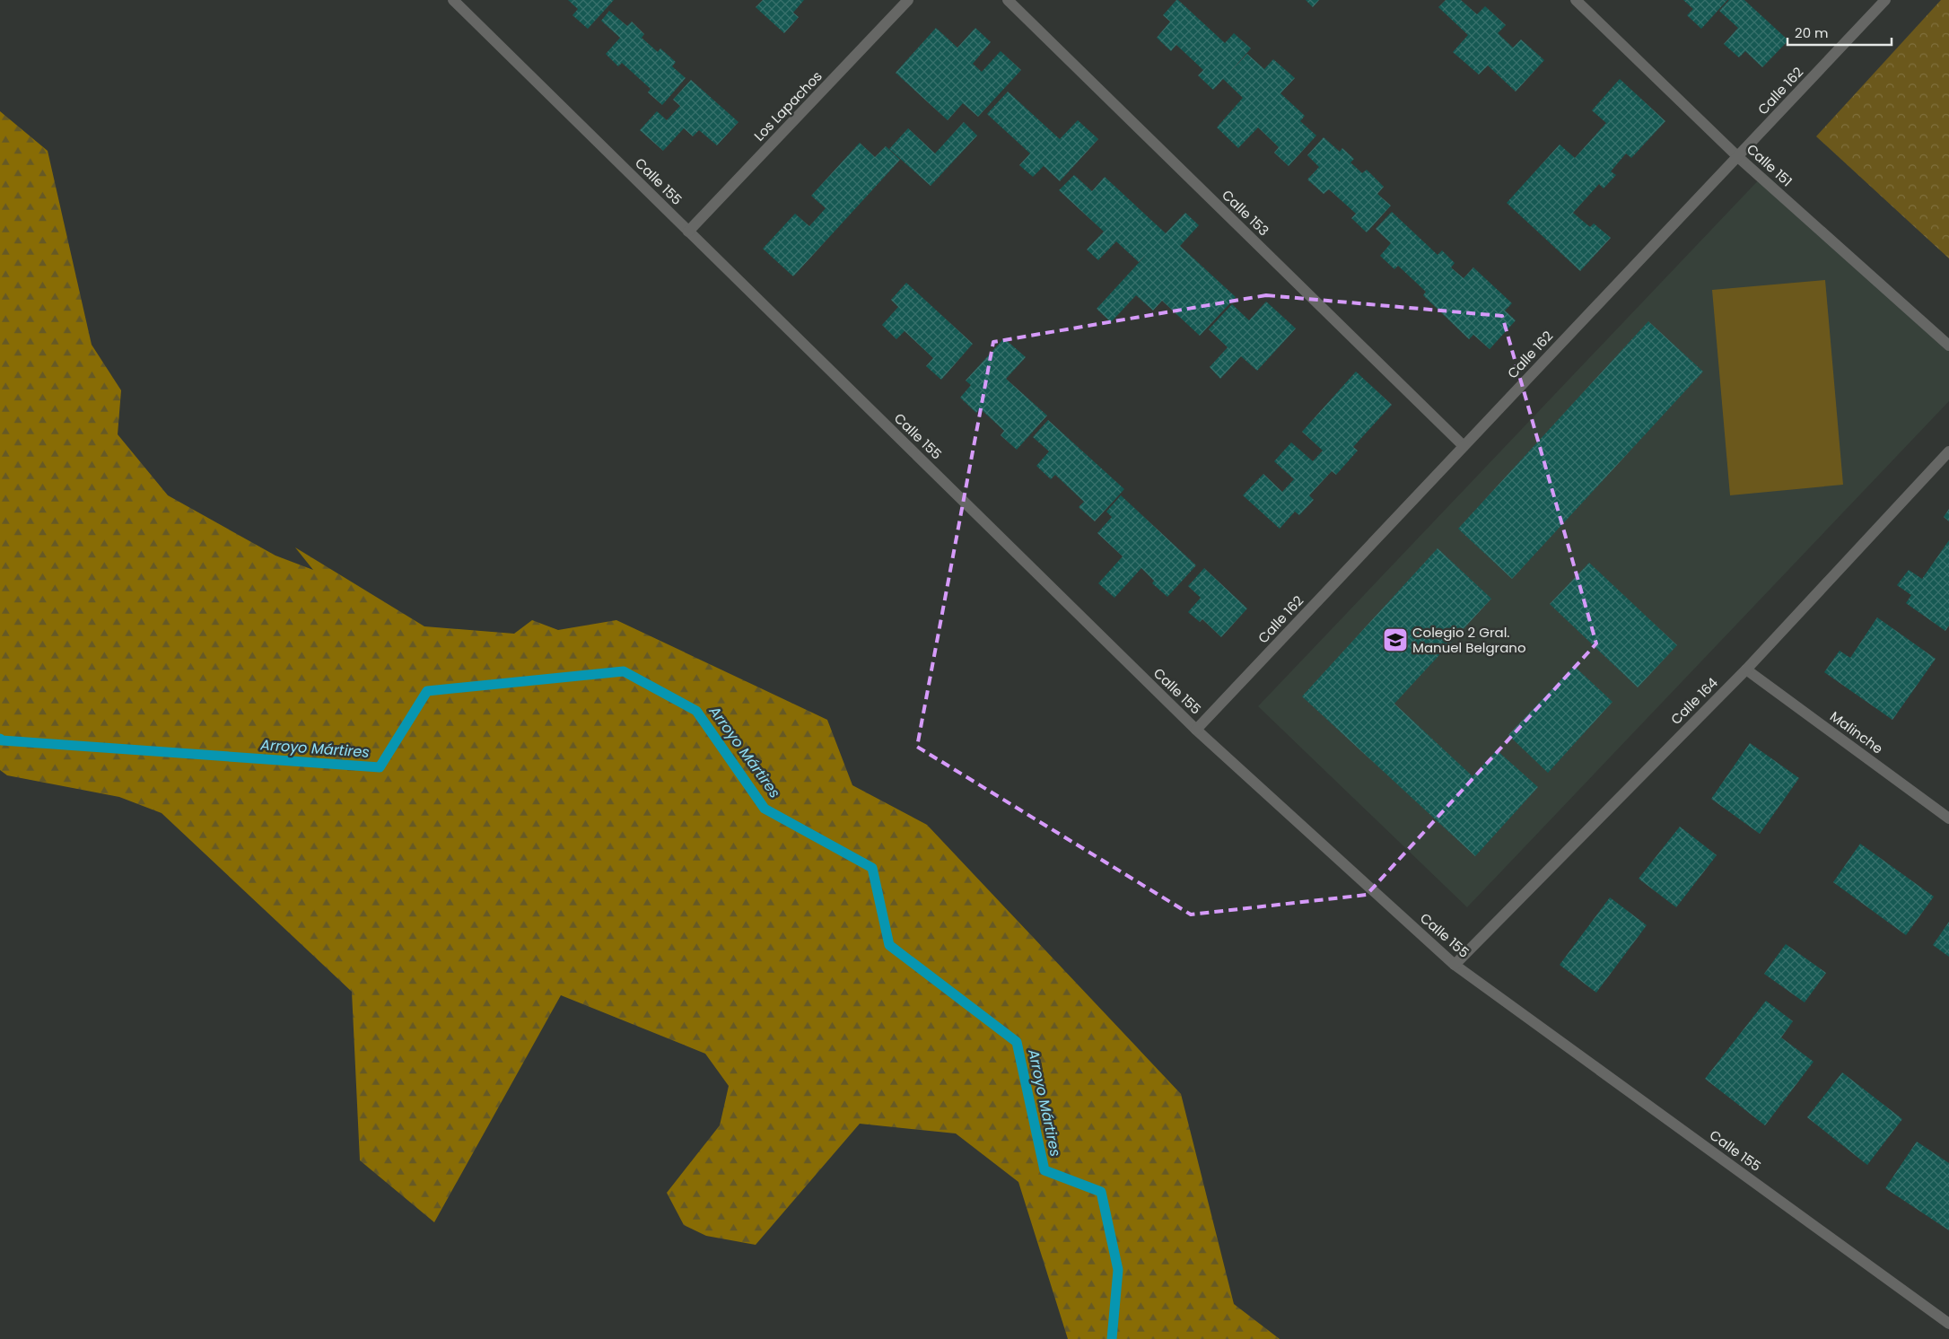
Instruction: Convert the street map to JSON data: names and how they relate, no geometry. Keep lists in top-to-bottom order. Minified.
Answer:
{"streets":{"street":["Calle 162","Los Lapachos","Calle 151","Calle 155","Calle 153","Calle 164","Malinche"]},"crossings":[["Calle 162","Calle 151"],["Calle 162","Calle 155"],["Calle 162","Calle 153"],["Los Lapachos","Calle 155"],["Calle 155","Calle 164"],["Calle 164","Malinche"]],"water":["Arroyo Mártires"],"places":{"school or university":["Colegio 2 Gral. Manuel Belgrano"]},"scale_bar":"20 m"}
